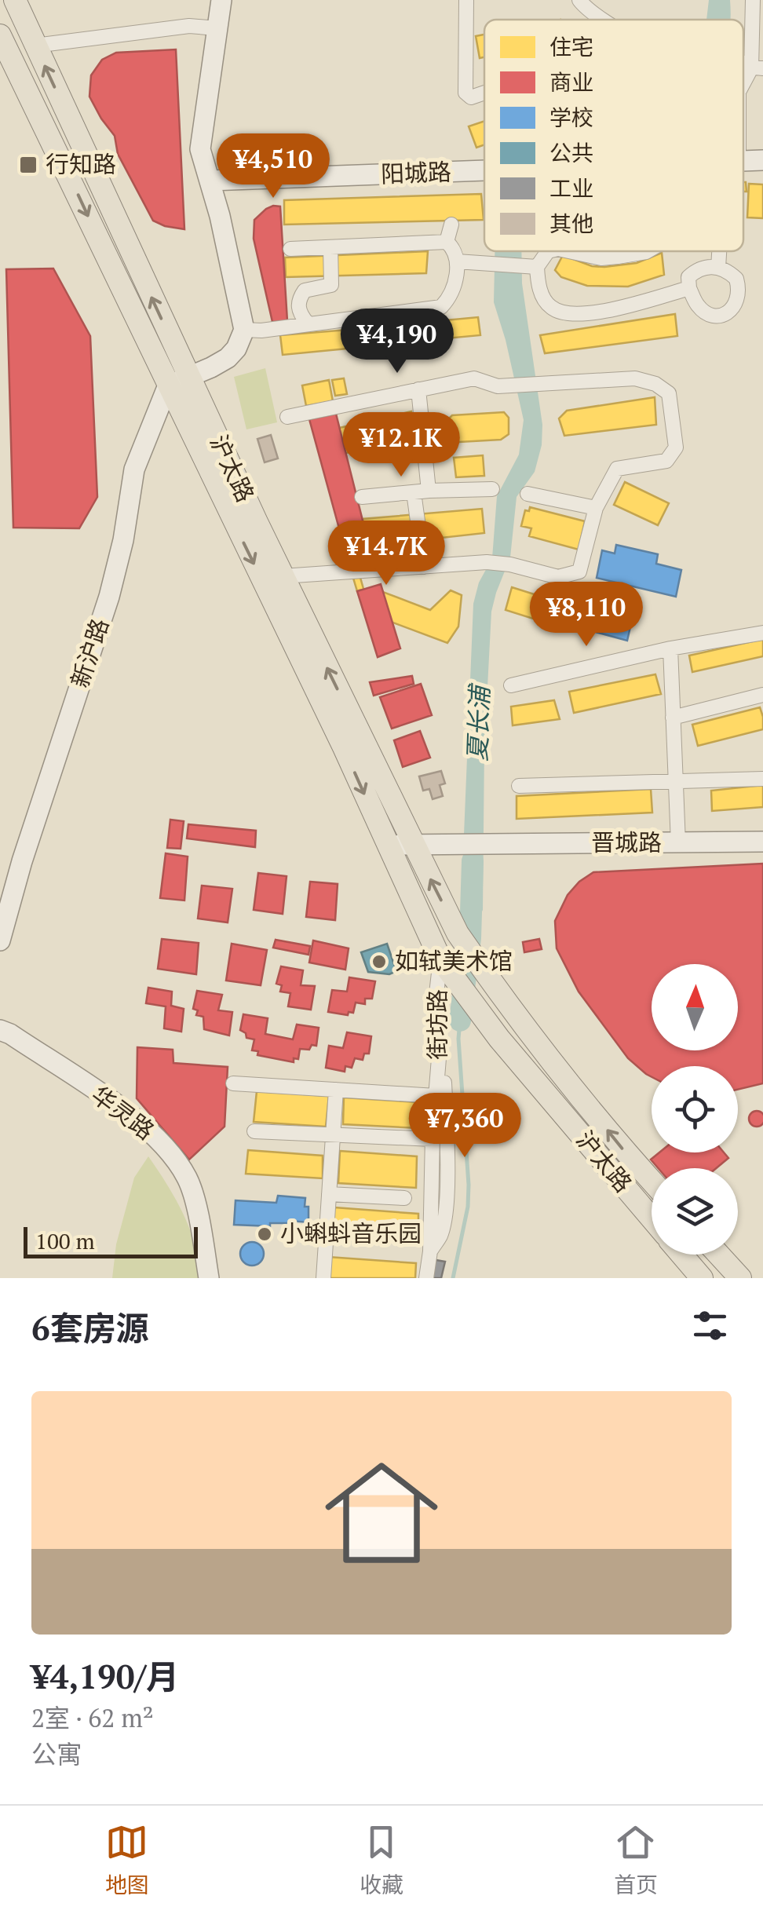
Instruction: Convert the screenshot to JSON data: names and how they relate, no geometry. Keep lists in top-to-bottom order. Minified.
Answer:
{"streets":{"main road":["沪太路"],"street":["阳城路","新沪路","晋城路","街坊路","华灵路"]},"crossings":[["沪太路","新沪路"],["沪太路","晋城路"],["沪太路","街坊路"]],"water":["夏长浦"],"places":{"transit":["行知路"],"other":["如轼美术馆","小蝌蚪音乐园"]},"legend":["住宅","商业","学校","公共","工业","其他"],"scale_bar":"100 m","north":"top","page":{"price":["¥4,510","¥4,190","¥12.1K","¥14.7K","¥8,110","¥7,360"],"scale":"100 m","heading":"6套房源","list":[{"name":"¥4,190/月","note":"2室 · 62 m² · 公寓"}],"tabs":["地图","收藏","首页"]}}
